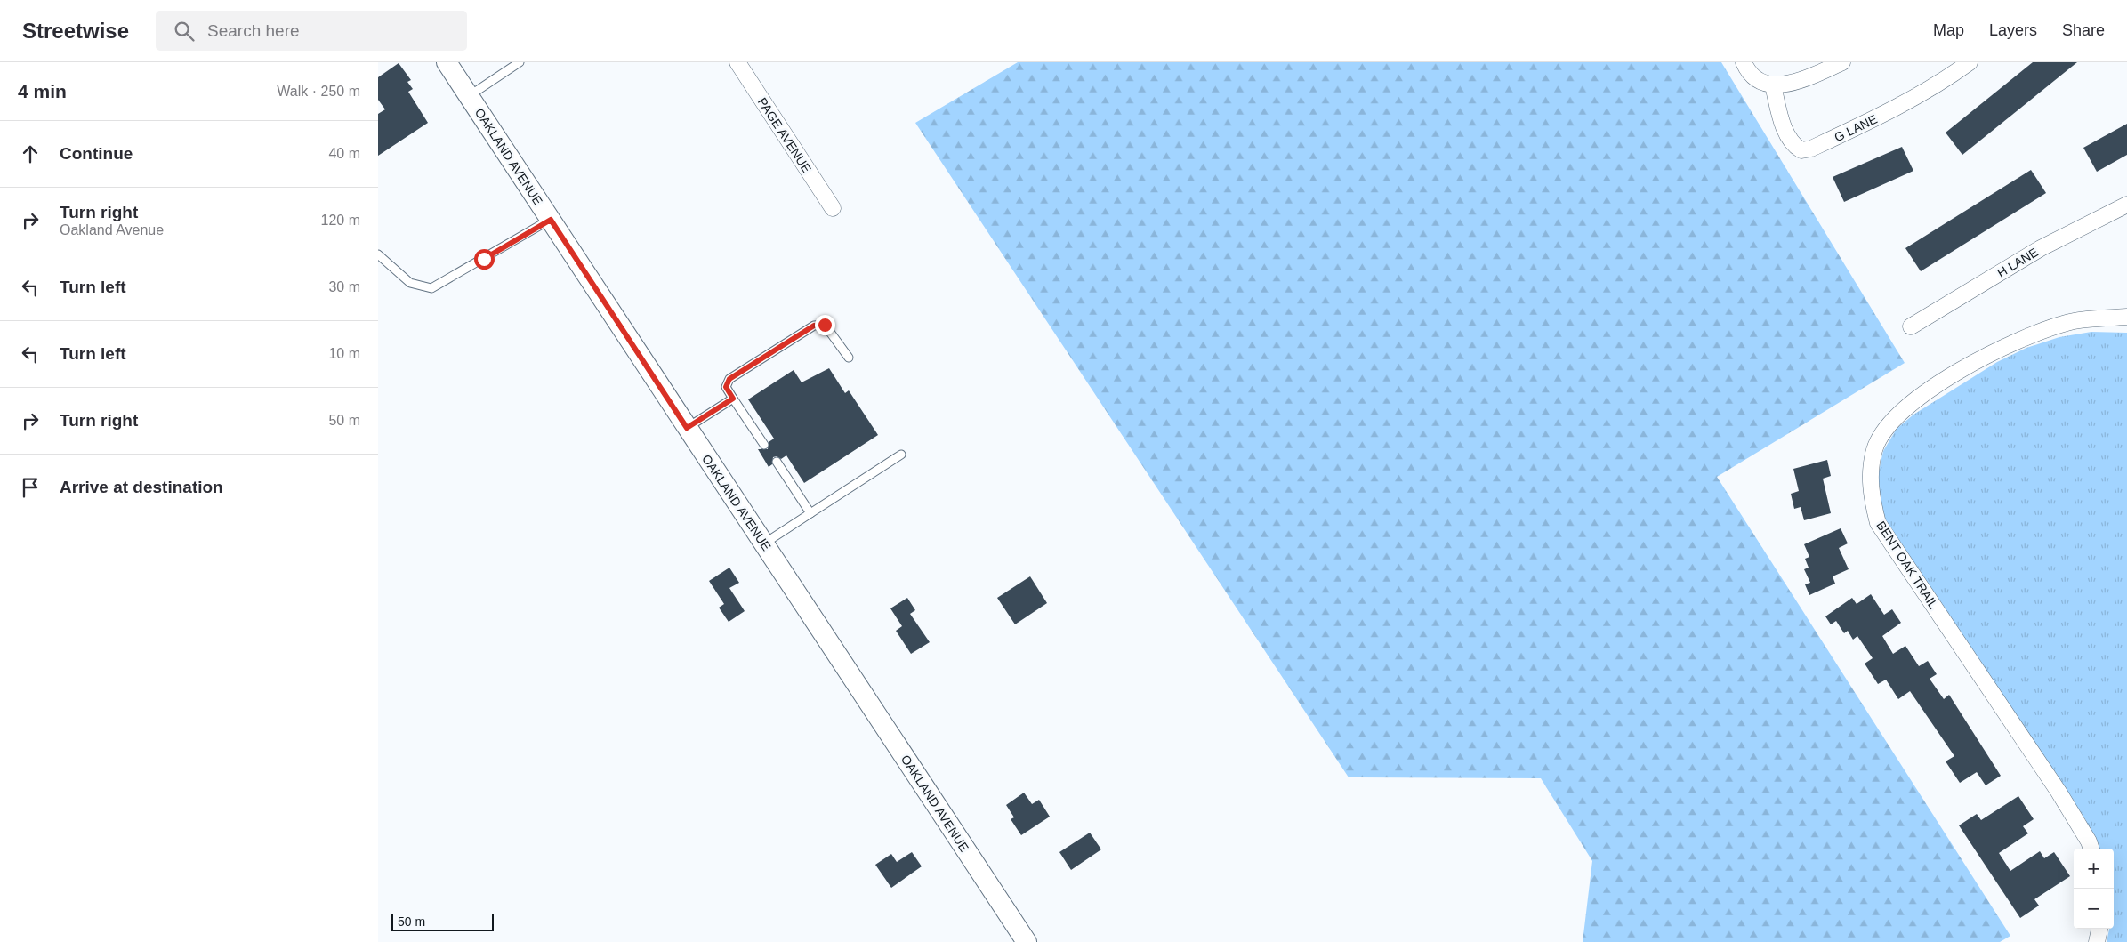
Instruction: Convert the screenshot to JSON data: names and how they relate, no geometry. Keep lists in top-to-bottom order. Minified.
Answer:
{"streets":{"street":["G LANE","PAGE AVENUE","OAKLAND AVENUE","H LANE","BENT OAK TRAIL"]},"scale_bar":"50 m","page":{"header":"Streetwise","search":"Search here","nav":["Map","Layers","Share"],"heading":["4 min","Walk · 250 m"],"list":[["Continue","40 m"],["Turn right","Oakland Avenue","120 m"],["Turn left","30 m"],["Turn left","10 m"],["Turn right","50 m"],"Arrive at destination"],"map_buttons":["+","−"],"scale":"50 m"}}
